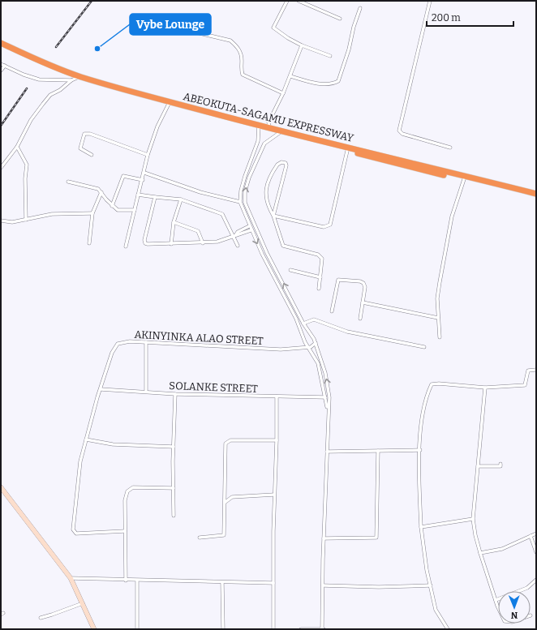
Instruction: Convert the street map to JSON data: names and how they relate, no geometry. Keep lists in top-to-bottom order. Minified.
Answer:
{"streets":{"highway":["ABEOKUTA-SAGAMU EXPRESSWAY"],"street":["AKINYINKA ALAO STREET","SOLANKE STREET"]},"crossings":[["AKINYINKA ALAO STREET","SOLANKE STREET"]],"places":["Vybe Lounge"],"scale_bar":"200 m","north":"bottom"}
